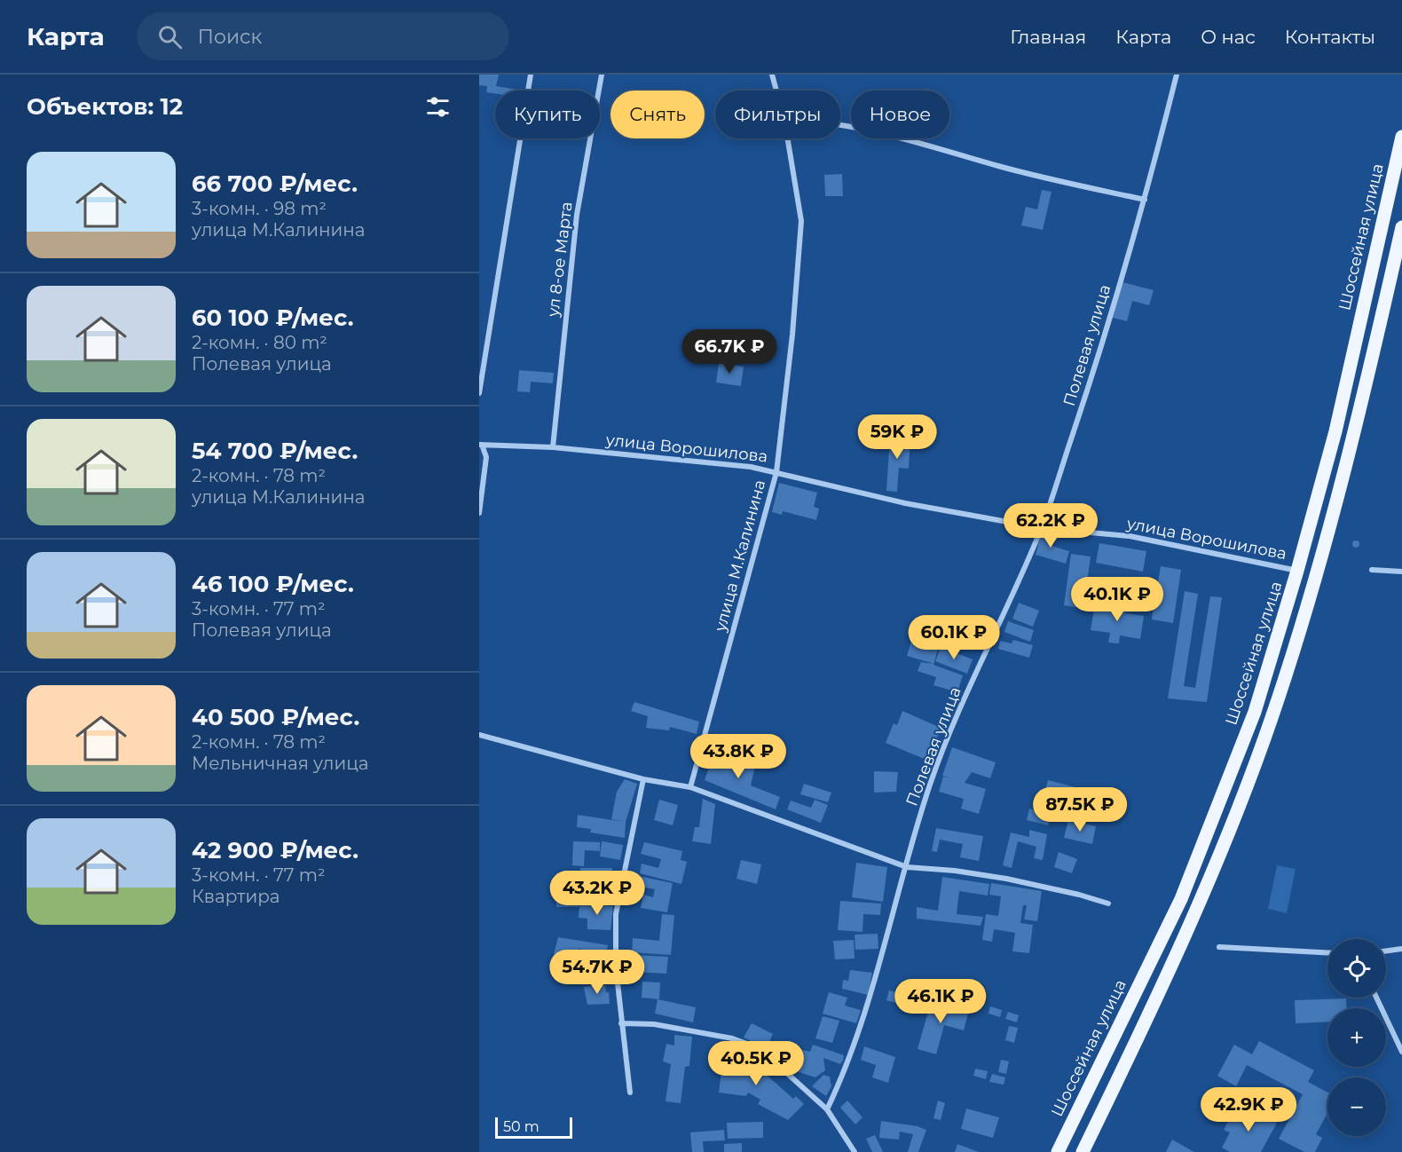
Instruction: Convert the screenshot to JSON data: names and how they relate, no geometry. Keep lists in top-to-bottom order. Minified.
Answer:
{"streets":{"main road":["Шоссейная улица"],"street":["ул 8-ое Марта","Полевая улица","улица Ворошилова","улица М.Калинина"]},"crossings":[["Шоссейная улица","улица Ворошилова"],["ул 8-ое Марта","улица Ворошилова"],["Полевая улица","улица Ворошилова"],["улица Ворошилова","улица М.Калинина"]],"scale_bar":"50 m","page":{"header":"Карта","search":"Поиск","nav":["Главная","Карта","О нас","Контакты"],"heading":"Объектов: 12","chip":["Купить","Снять","Фильтры","Новое"],"list":[{"name":"66 700 ₽/мес.","note":"3-комн. · 98 m² · улица М.Калинина"},{"name":"60 100 ₽/мес.","note":"2-комн. · 80 m² · Полевая улица"},{"name":"54 700 ₽/мес.","note":"2-комн. · 78 m² · улица М.Калинина"},{"name":"46 100 ₽/мес.","note":"3-комн. · 77 m² · Полевая улица"},{"name":"40 500 ₽/мес.","note":"2-комн. · 78 m² · Мельничная улица"},{"name":"42 900 ₽/мес.","note":"3-комн. · 77 m² · Квартира"}],"price":["66.7K ₽","59K ₽","62.2K ₽","40.1K ₽","60.1K ₽","43.8K ₽","87.5K ₽","43.2K ₽","54.7K ₽","46.1K ₽","40.5K ₽","42.9K ₽"],"map_buttons":["+","−"],"scale":"50 m"}}
